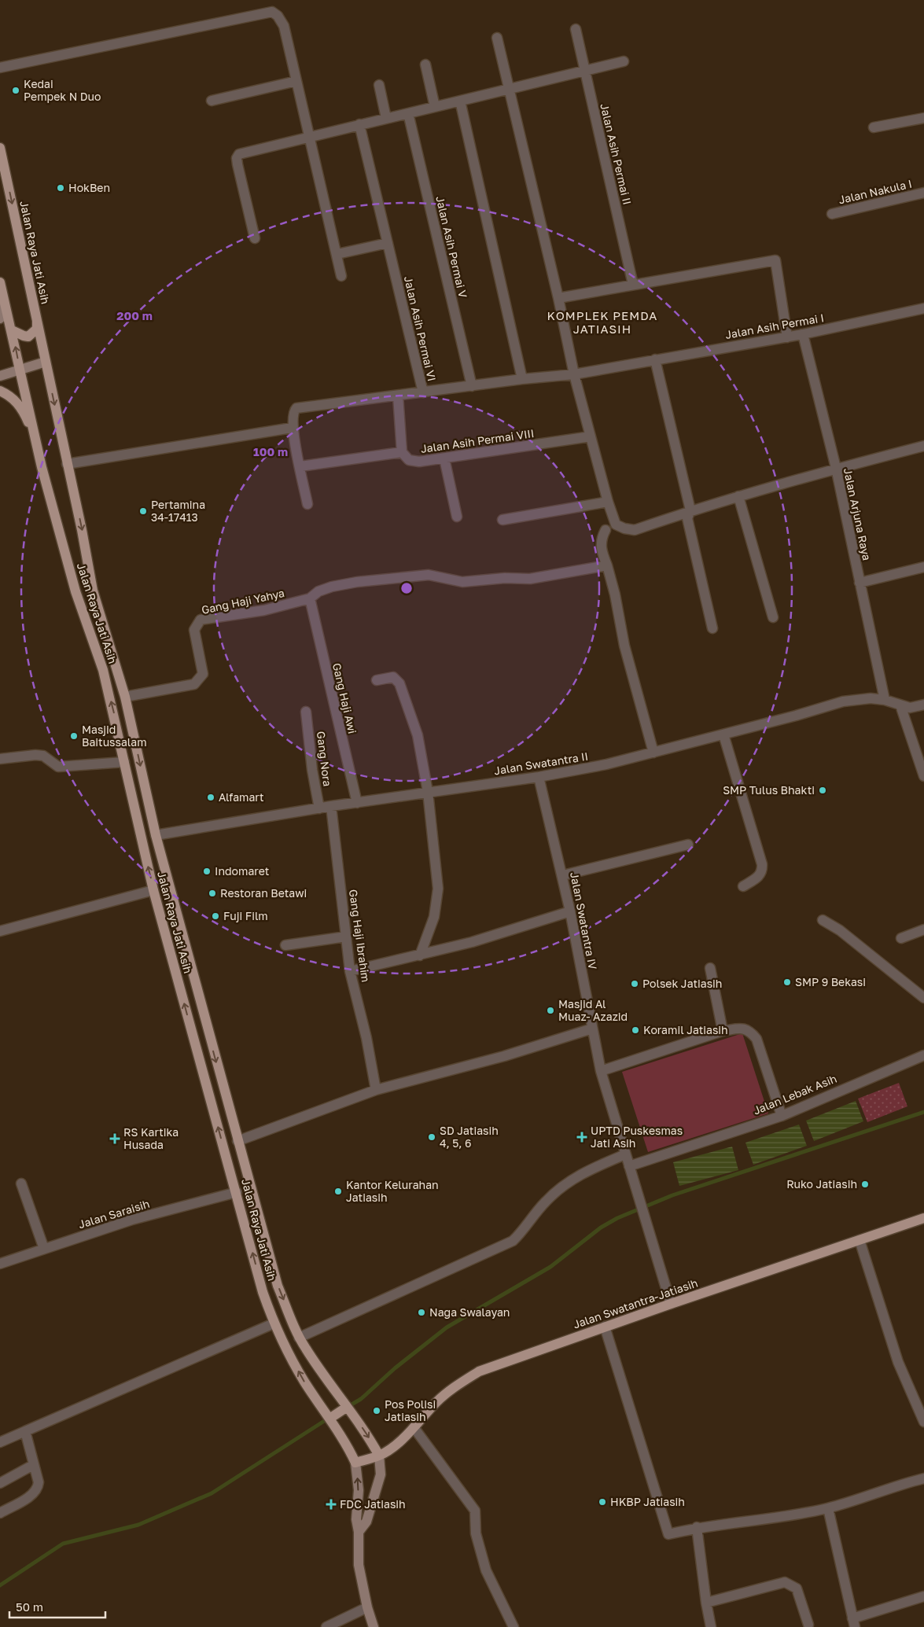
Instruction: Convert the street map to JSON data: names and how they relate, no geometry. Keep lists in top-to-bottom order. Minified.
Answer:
{"streets":{"main road":["Jalan Raya Jati Asih","Jalan Swatantra-Jatiasih"],"street":["Jalan Asih Permai II","Jalan Nakula I","Jalan Asih Permai V","Jalan Asih Permai I","Jalan Asih Permai VI","Jalan Asih Permai VIII","Jalan Arjuna Raya","Gang Haji Yahya","Gang Haji Awi","Gang Nora","Jalan Swatantra II","Jalan Swatantra IV","Gang Haji Ibrahim","Jalan Lebak Asih","Jalan Saraisih"]},"crossings":[["Jalan Raya Jati Asih","Gang Haji Yahya"],["Jalan Raya Jati Asih","Jalan Swatantra II"],["Jalan Raya Jati Asih","Jalan Saraisih"],["Jalan Raya Jati Asih","Jalan Swatantra-Jatiasih"],["Jalan Asih Permai I","Jalan Arjuna Raya"],["Jalan Arjuna Raya","Jalan Swatantra II"],["Gang Haji Yahya","Gang Haji Awi"],["Gang Haji Awi","Jalan Swatantra II"],["Gang Nora","Jalan Swatantra II"],["Jalan Swatantra II","Jalan Swatantra IV"],["Jalan Swatantra II","Gang Haji Ibrahim"],["Jalan Swatantra IV","Jalan Lebak Asih"],["Jalan Swatantra IV","Jalan Swatantra-Jatiasih"]],"districts":["KOMPLEK PEMDA JATIASIH"],"places":{"other":["Kedai Pempek N Duo","HokBen","Pertamina 34-17413","Masjid Baitussalam","SMP Tulus Bhakti","Alfamart","Indomaret","Restoran Betawi","Fuji Film","SMP 9 Bekasi","Polsek Jatiasih","Masjid Al Muaz- Azazid","Koramil Jatiasih","SD Jatiasih 4, 5, 6","Ruko Jatiasih","Kantor Kelurahan Jatiasih","Naga Swalayan","Pos Polisi Jatiasih","HKBP Jatiasih"],"health":["UPTD Puskesmas Jati Asih","RS Kartika Husada","FDC Jatiasih"]},"scale_bar":"50 m","rings":["200 m","100 m"]}
